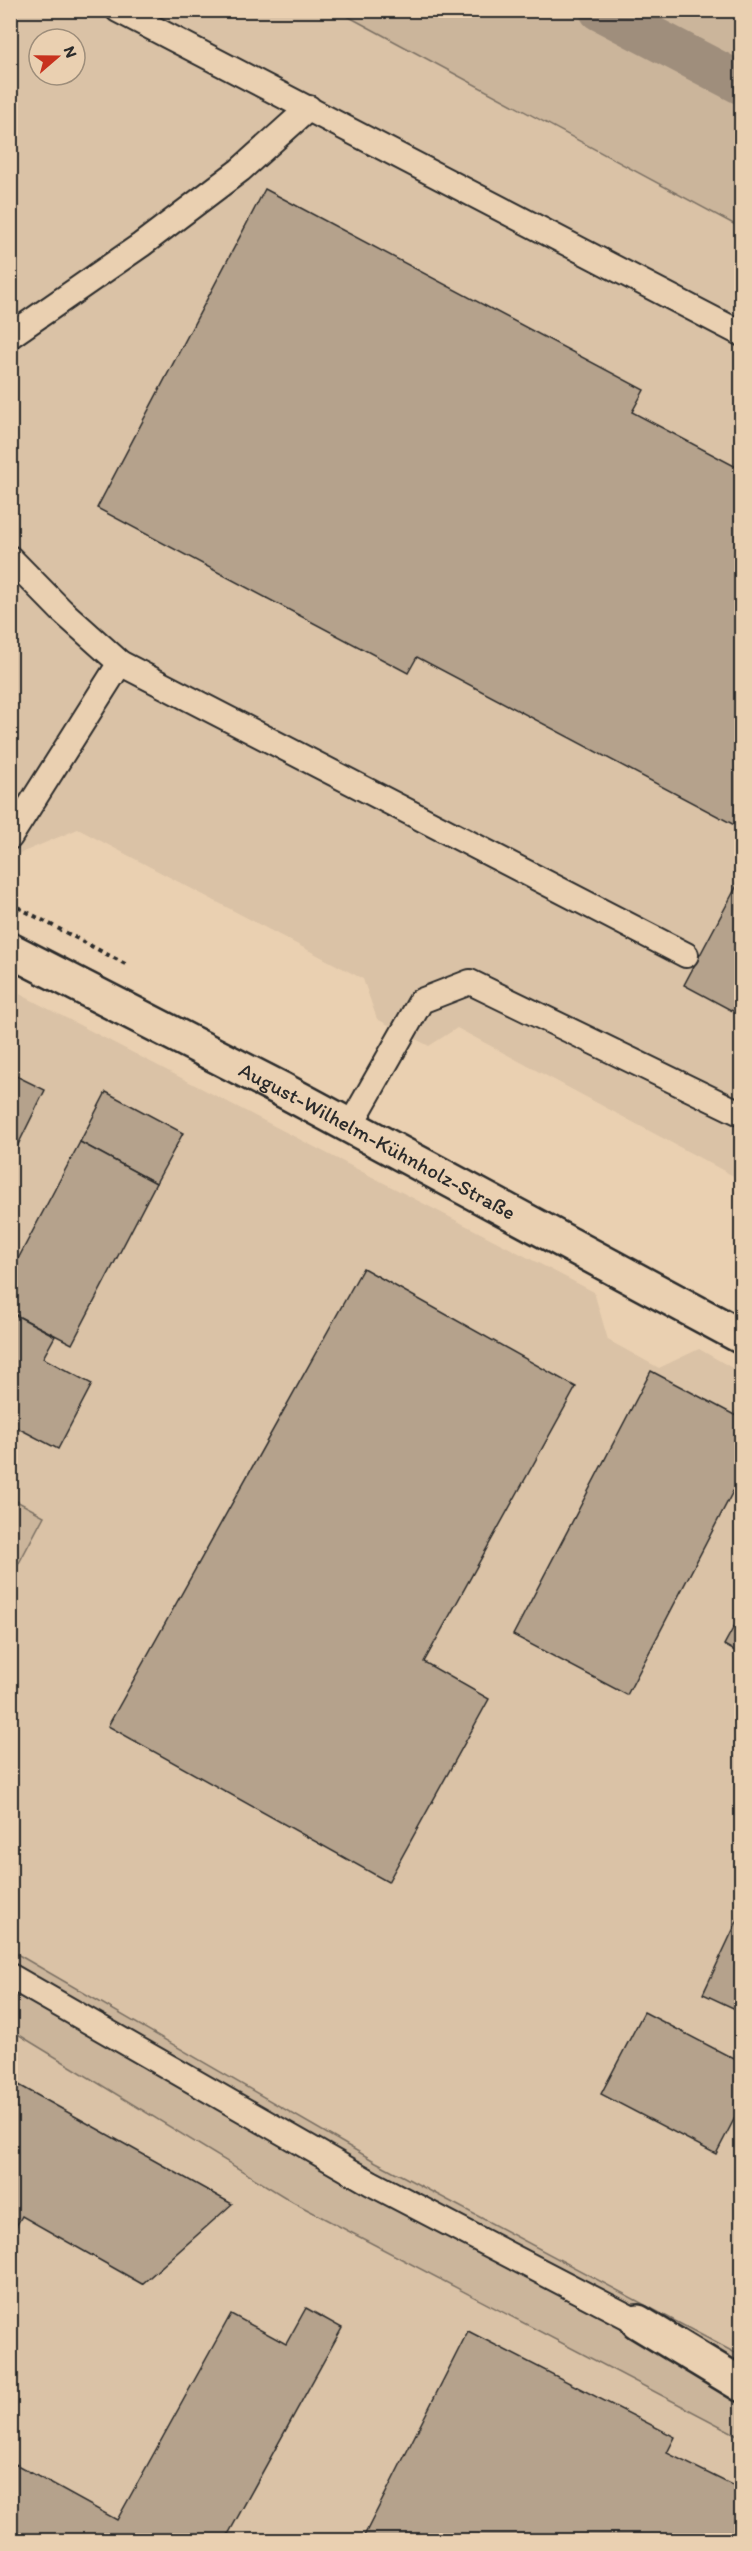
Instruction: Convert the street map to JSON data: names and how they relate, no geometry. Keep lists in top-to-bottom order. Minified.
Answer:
{"streets":{"street":["August-Wilhelm-Kühnholz-Straße"]},"north":"right"}
